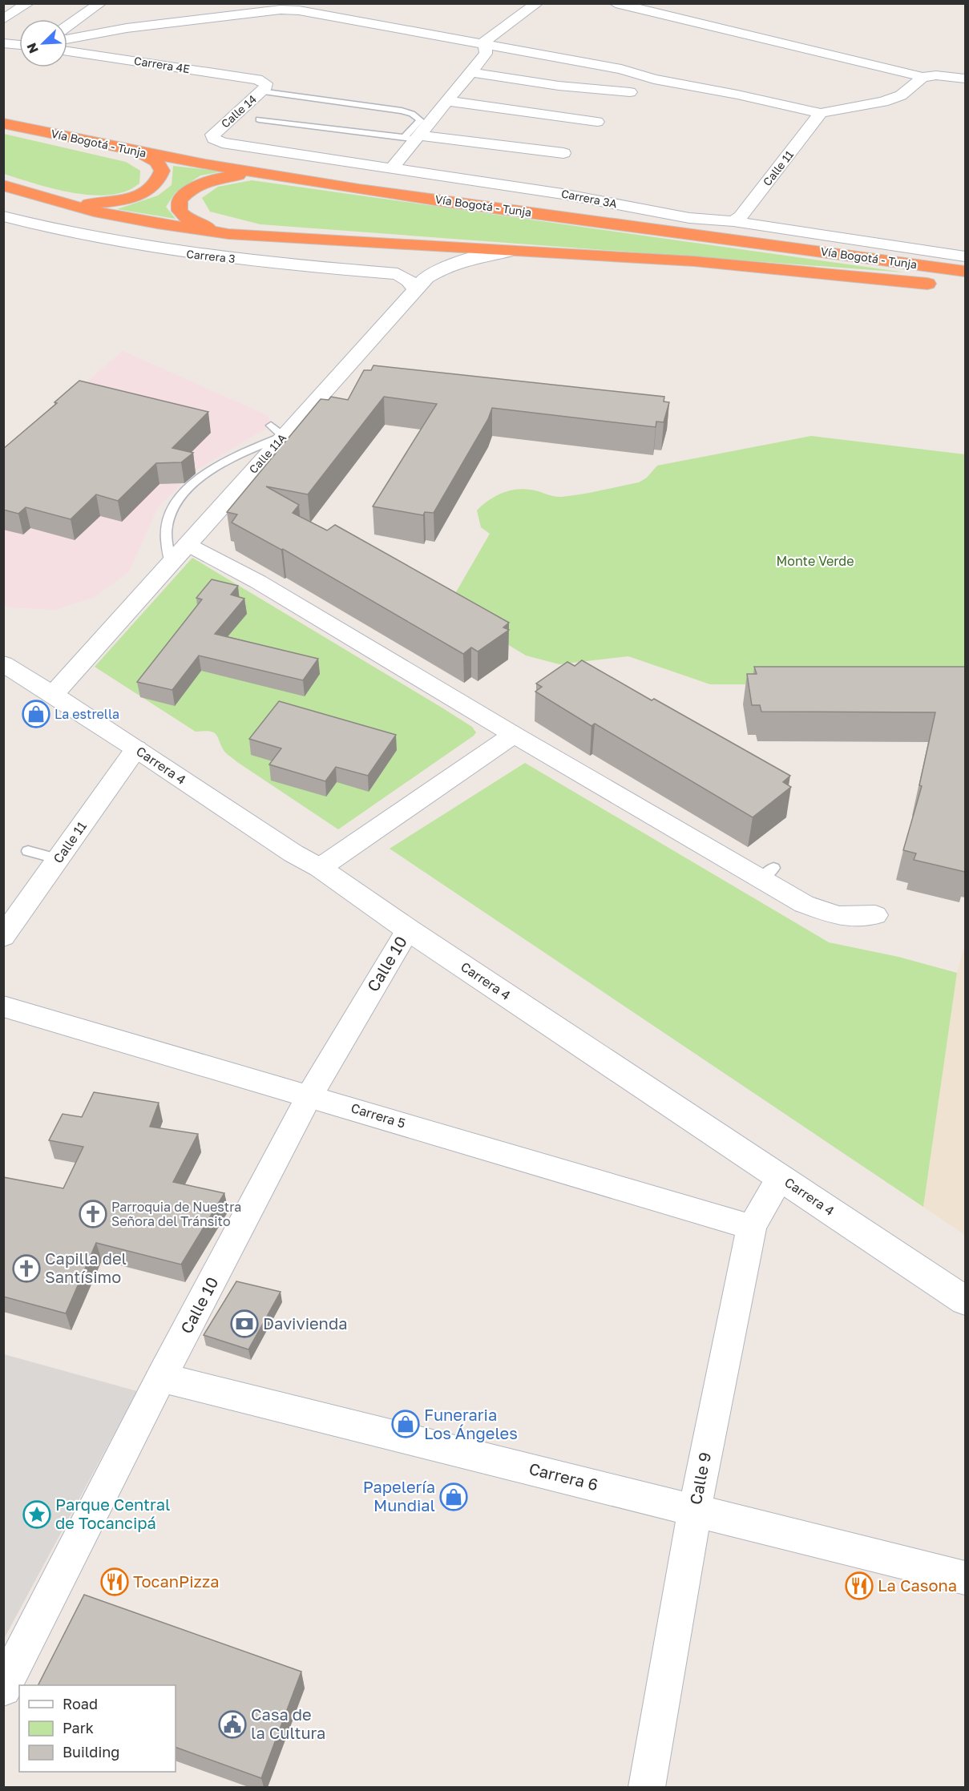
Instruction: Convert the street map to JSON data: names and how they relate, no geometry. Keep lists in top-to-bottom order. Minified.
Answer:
{"streets":{"highway":["Vía Bogotá - Tunja"],"street":["Carrera 4E","Calle 14","Calle 11","Carrera 3A","Carrera 3","Calle 11A","Carrera 4","Calle 10","Carrera 5","Carrera 6","Calle 9"]},"crossings":[["Carrera 4E","Calle 14"],["Calle 14","Carrera 3A"],["Vía Bogotá - Tunja","Calle 11A"],["Calle 11","Carrera 3A"],["Calle 11","Carrera 4"],["Carrera 3","Calle 11A"],["Calle 11A","Carrera 4"],["Carrera 4","Calle 10"],["Carrera 4","Calle 9"],["Calle 10","Carrera 5"],["Calle 10","Carrera 6"],["Carrera 5","Calle 9"],["Carrera 6","Calle 9"]],"parks":["Monte Verde"],"places":{"shop":["La estrella","Funeraria Los Ángeles","Papelería Mundial"],"church":["Parroquia de Nuestra Señora del Tránsito","Capilla del Santísimo"],"bank":["Davivienda"],"place":["Parque Central de Tocancipá"],"restaurant":["TocanPizza","La Casona"],"public building":["Casa de la Cultura"]},"legend":["Road","Park","Building"],"north":"bottom left"}
